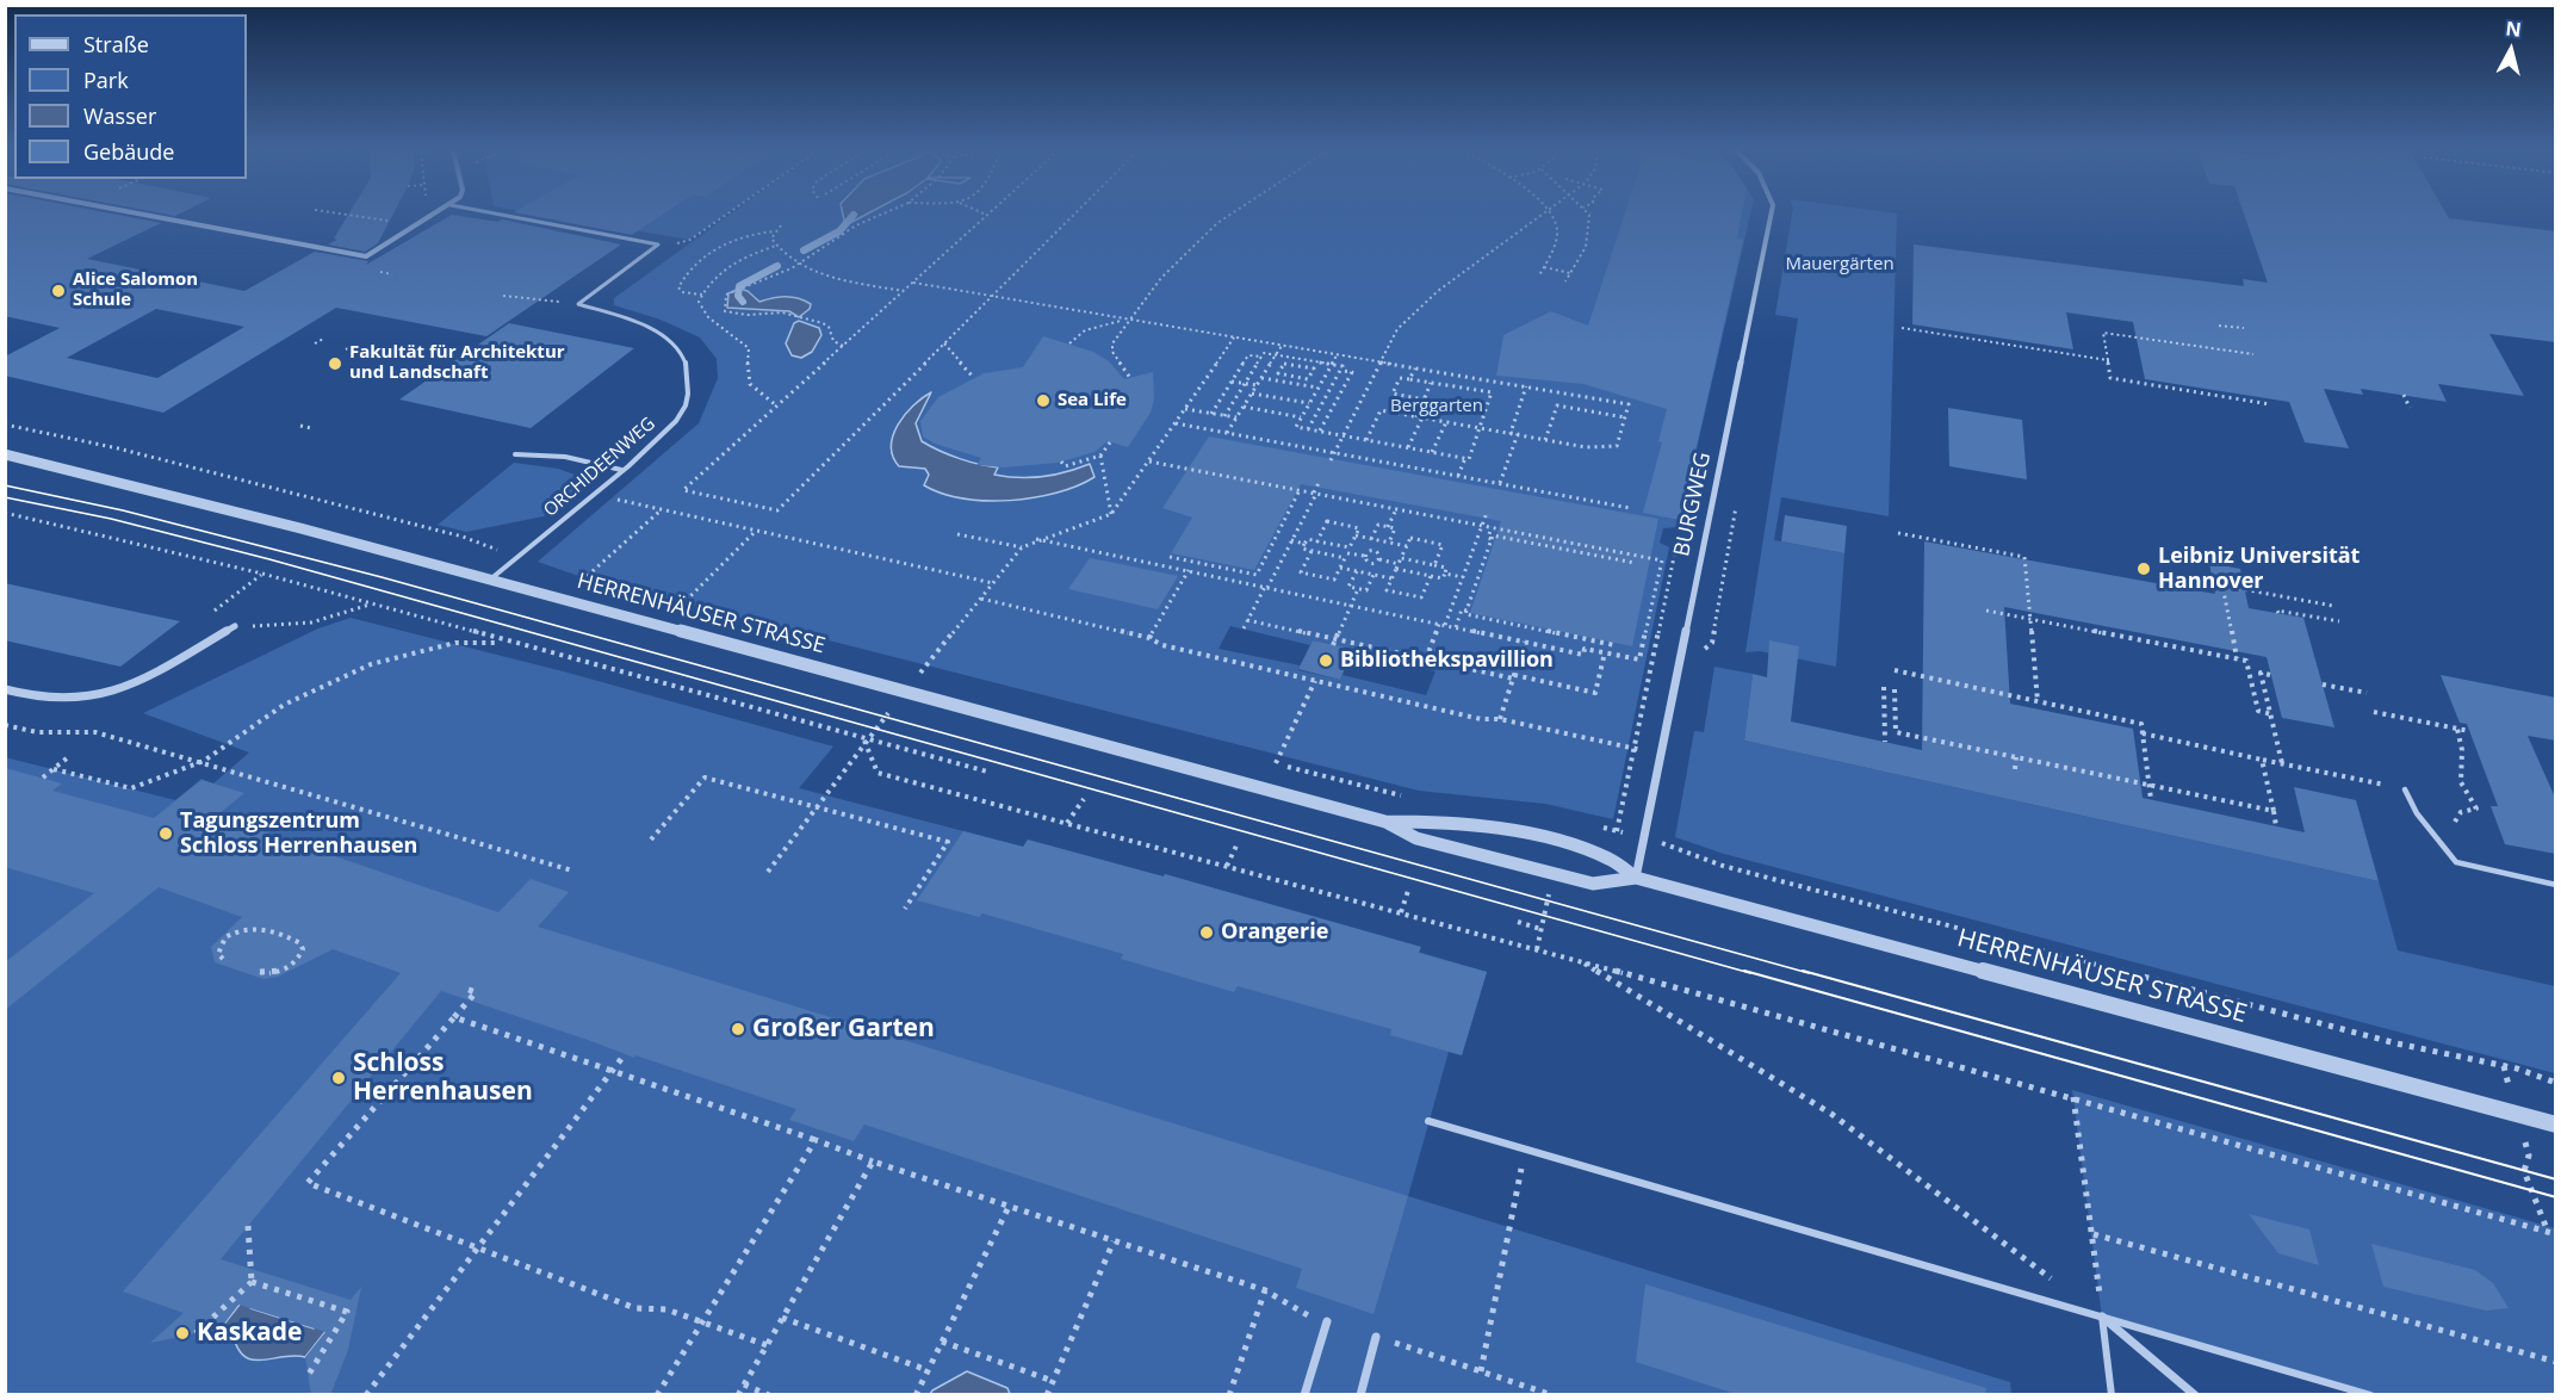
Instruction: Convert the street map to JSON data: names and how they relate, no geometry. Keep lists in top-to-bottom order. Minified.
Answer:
{"streets":{"street":["BURGWEG","HERRENHÄUSER STRASSE"],"lane":["ORCHIDEENWEG"]},"crossings":[["ORCHIDEENWEG","HERRENHÄUSER STRASSE"],["BURGWEG","HERRENHÄUSER STRASSE"]],"parks":["Mauergärten","Berggarten"],"places":["Alice Salomon Schule","Fakultät für Architektur und Landschaft","Sea Life","Leibniz Universität Hannover","Bibliothekspavillion","Tagungszentrum Schloss Herrenhausen","Orangerie","Großer Garten","Schloss Herrenhausen","Kaskade"],"legend":["Straße","Park","Wasser","Gebäude"],"north":"top"}
